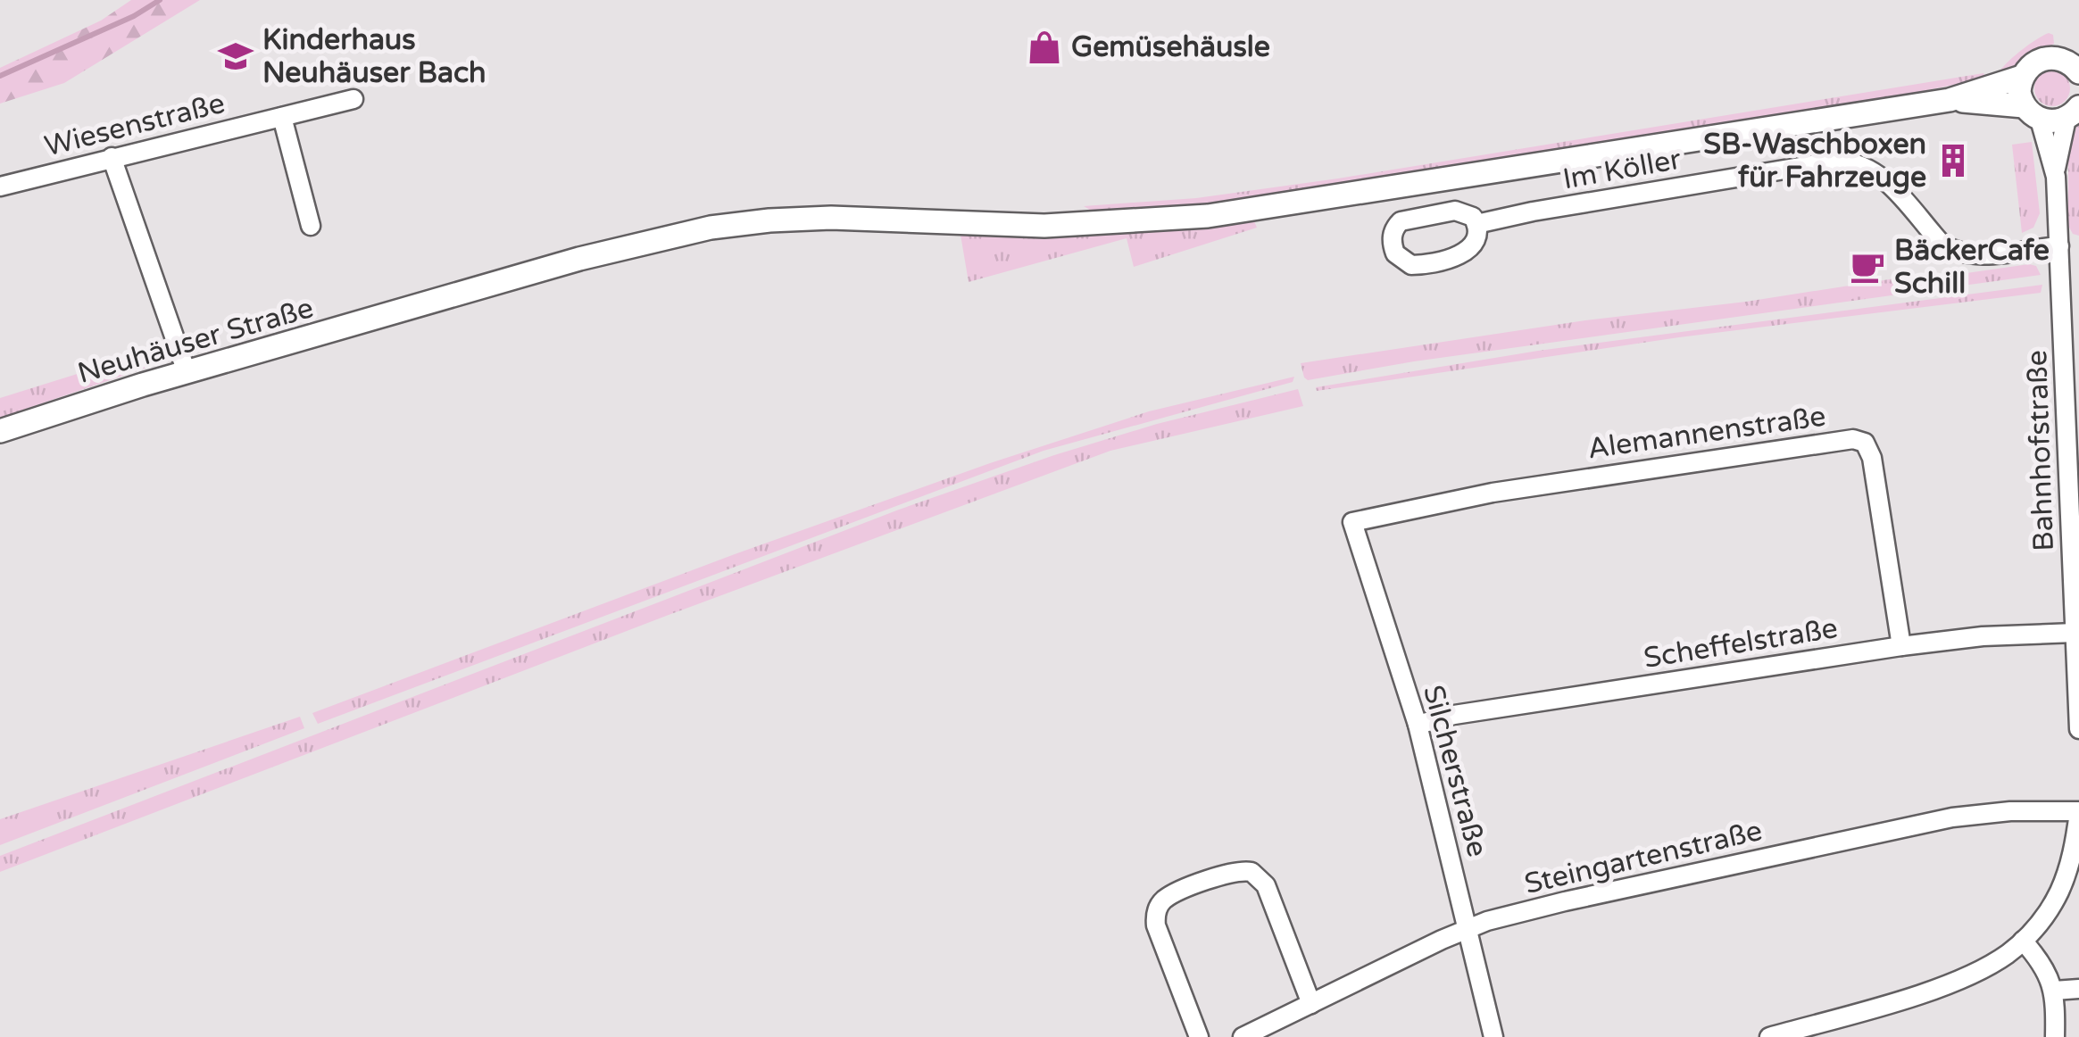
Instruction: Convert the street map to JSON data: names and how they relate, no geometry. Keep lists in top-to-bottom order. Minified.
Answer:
{"streets":{"main road":["Neuhäuser Straße"],"street":["Wiesenstraße","Im Köller","Alemannenstraße","Bahnhofstraße","Scheffelstraße","Silcherstraße","Steingartenstraße"]},"crossings":[["Im Köller","Bahnhofstraße"],["Alemannenstraße","Scheffelstraße"],["Alemannenstraße","Silcherstraße"],["Bahnhofstraße","Scheffelstraße"],["Scheffelstraße","Silcherstraße"],["Silcherstraße","Steingartenstraße"]],"places":{"shop":["Gemüsehäusle"],"school or university":["Kinderhaus Neuhäuser Bach"],"building":["SB-Waschboxen für Fahrzeuge"],"cafe":["BäckerCafe Schill"]}}
